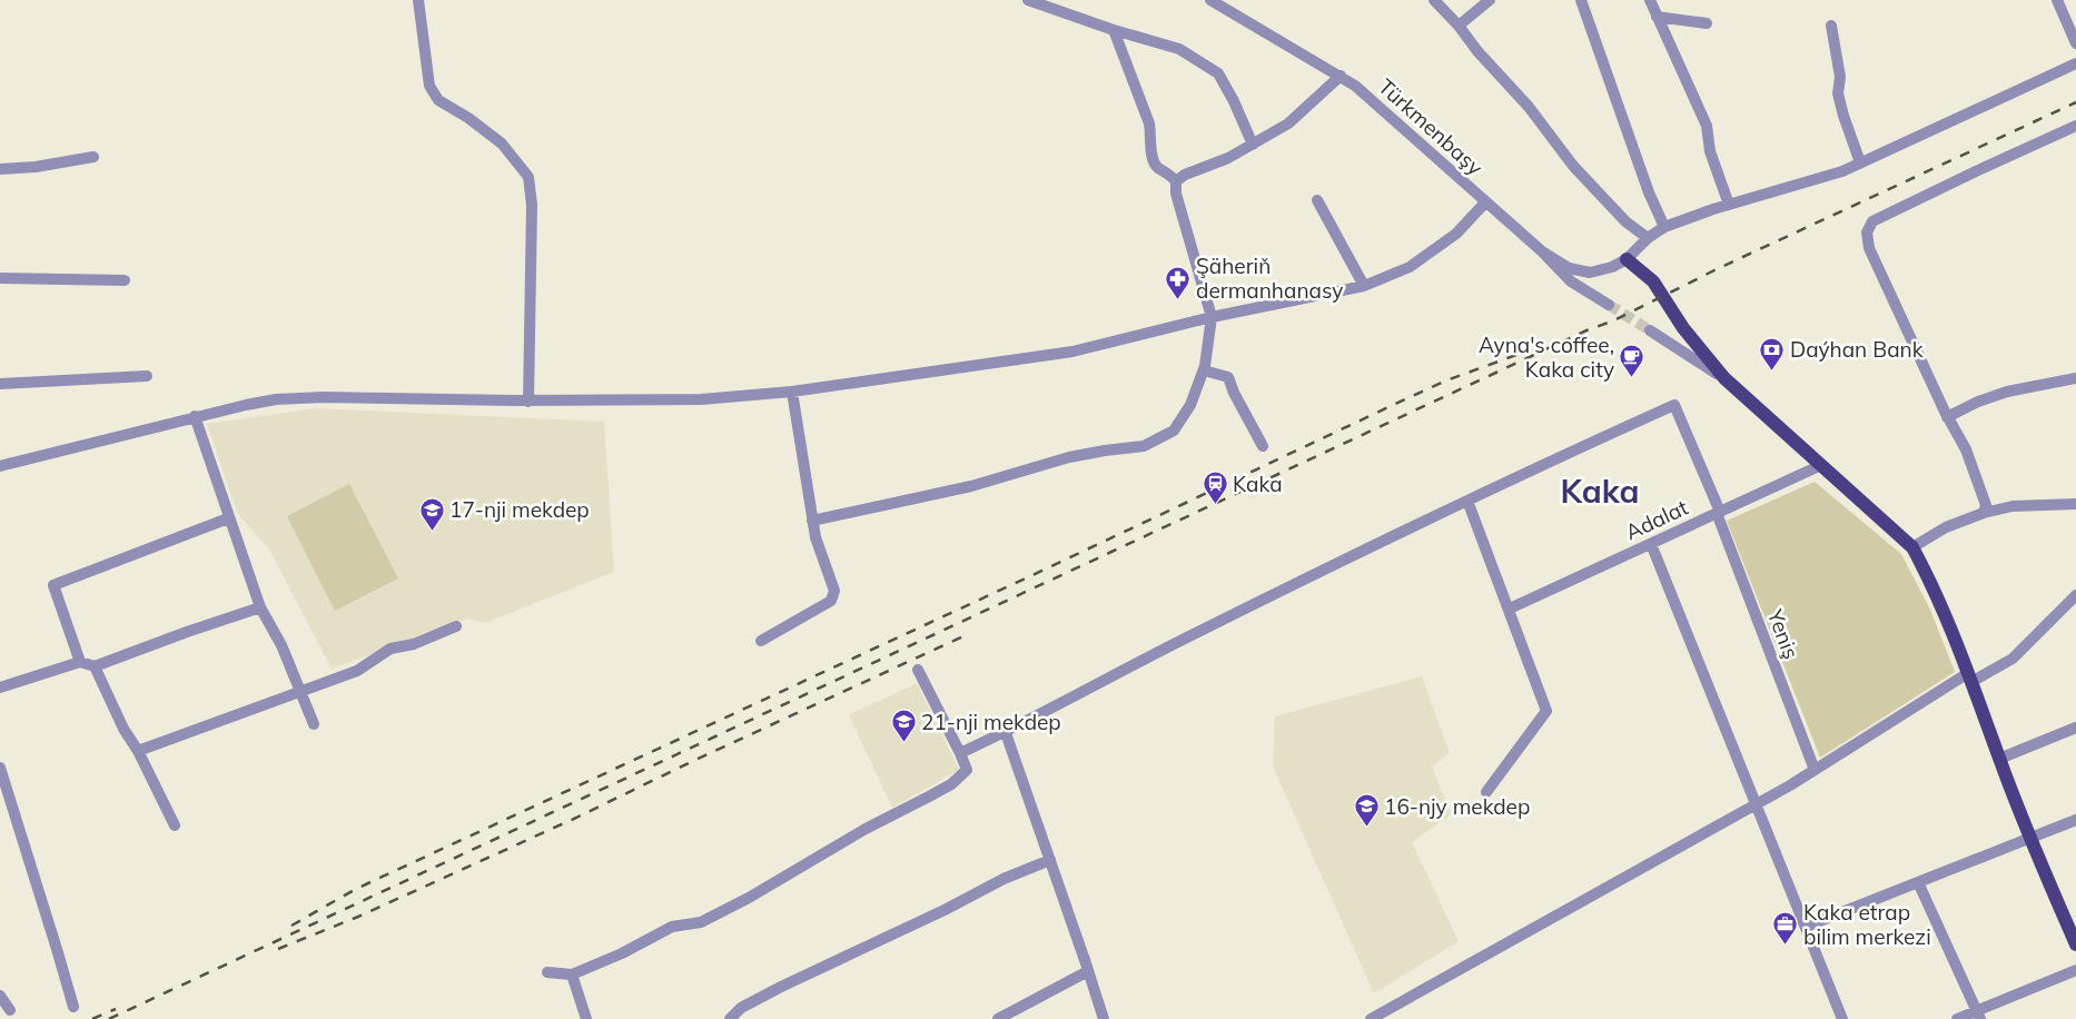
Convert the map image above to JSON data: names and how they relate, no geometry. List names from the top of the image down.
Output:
{
  "streets": {
    "street": ["Türkmenbaşy", "Adalat", "Yeniş"]
  },
  "crossings": [
    ["Adalat", "Yeniş"]
  ],
  "districts": ["Kaka"],
  "places": {
    "pharmacy": ["Şäheriň dermanhanasy"],
    "bank": ["Daýhan Bank"],
    "cafe": ["Ayna's coffee, Kaka city"],
    "station": ["Kaka"],
    "school or university": ["17-nji mekdep", "21-nji mekdep", "16-njy mekdep"],
    "office": ["Kaka etrap bilim merkezi"]
  }
}
